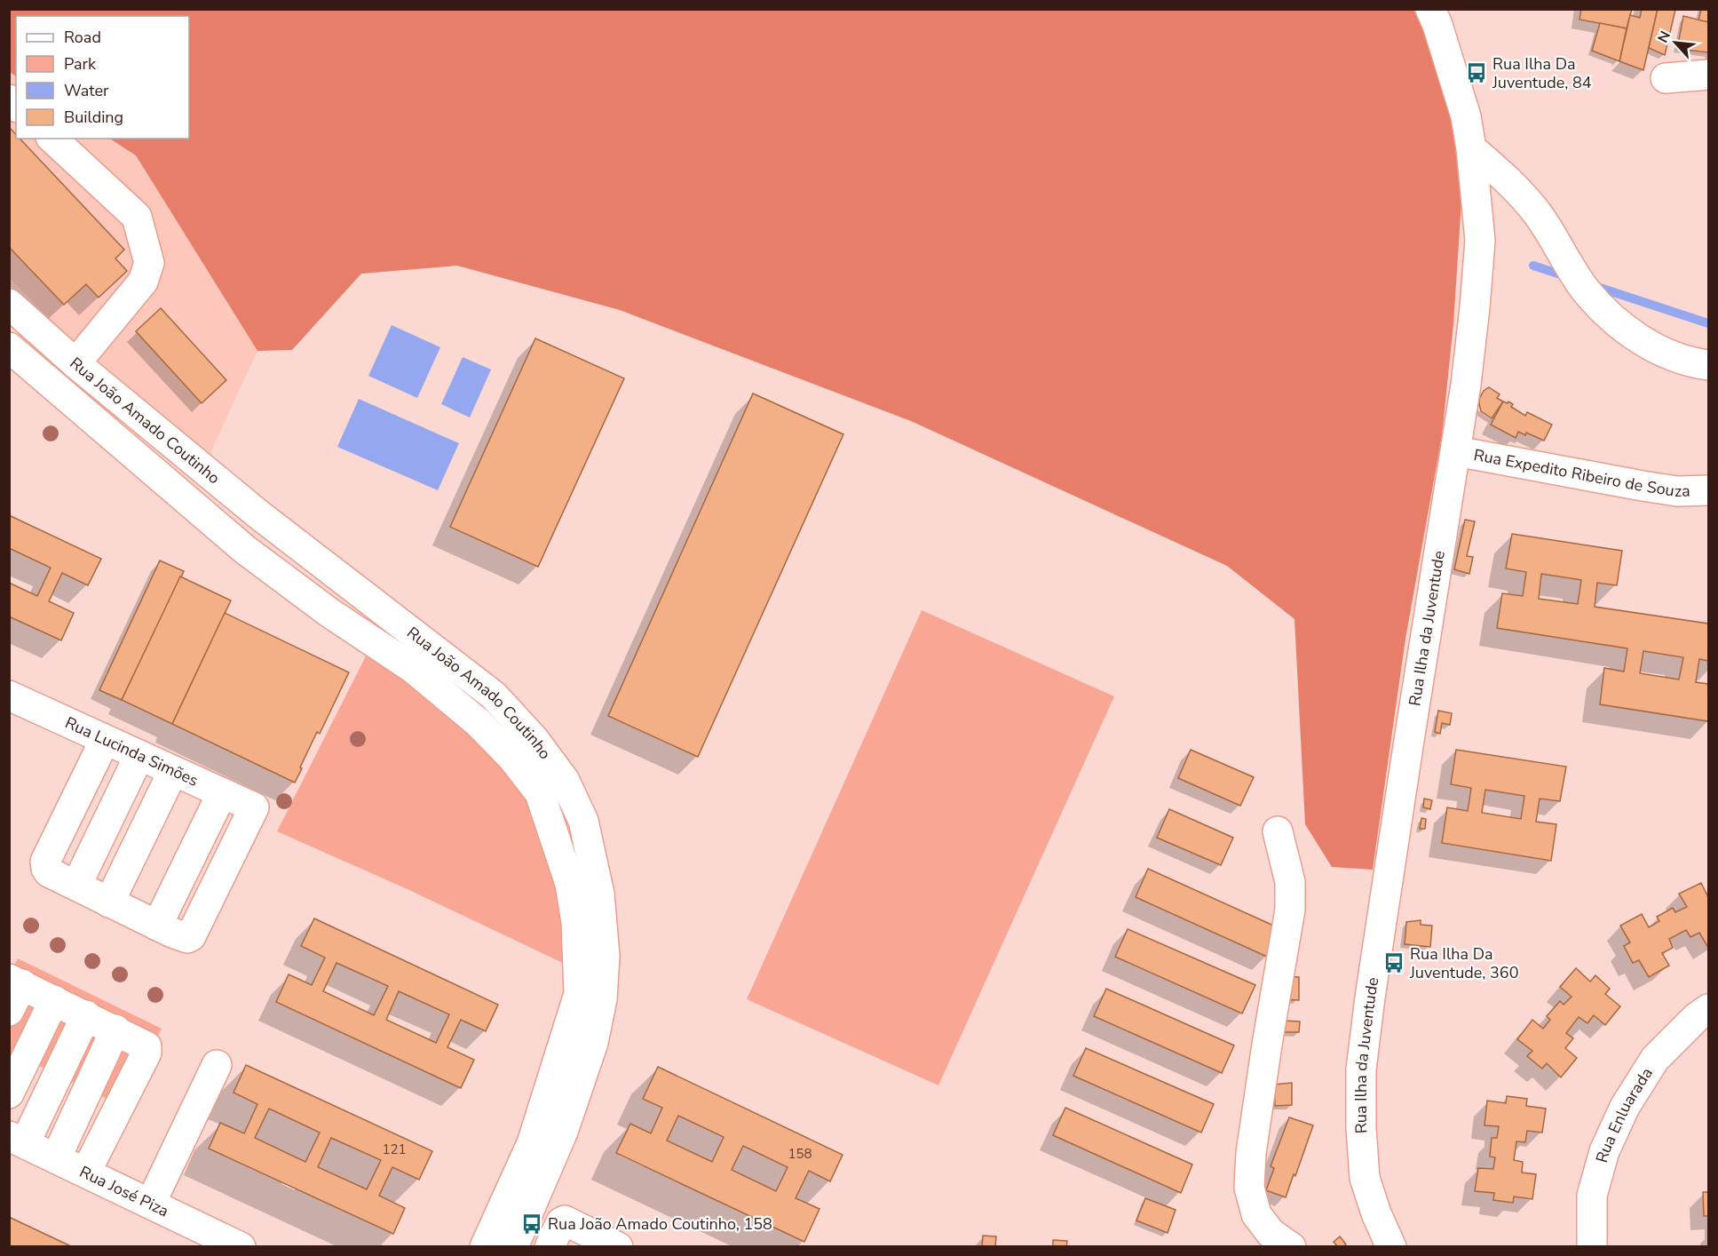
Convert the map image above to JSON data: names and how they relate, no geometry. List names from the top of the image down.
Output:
{
  "streets": {
    "street": [
      "Rua João Amado Coutinho",
      "Rua Expedito Ribeiro de Souza",
      "Rua Ilha da Juventude",
      "Rua Lucinda Simões",
      "Rua Enluarada",
      "Rua José Piza"
    ]
  },
  "crossings": [
    ["Rua Expedito Ribeiro de Souza", "Rua Ilha da Juventude"]
  ],
  "places": {
    "bus stop": ["Rua Ilha Da Juventude, 84", "Rua Ilha Da Juventude, 360", "Rua João Amado Coutinho, 158"]
  },
  "house_numbers": ["121", "158"],
  "legend": [
    "Road",
    "Park",
    "Water",
    "Building"
  ],
  "north": "top left"
}
